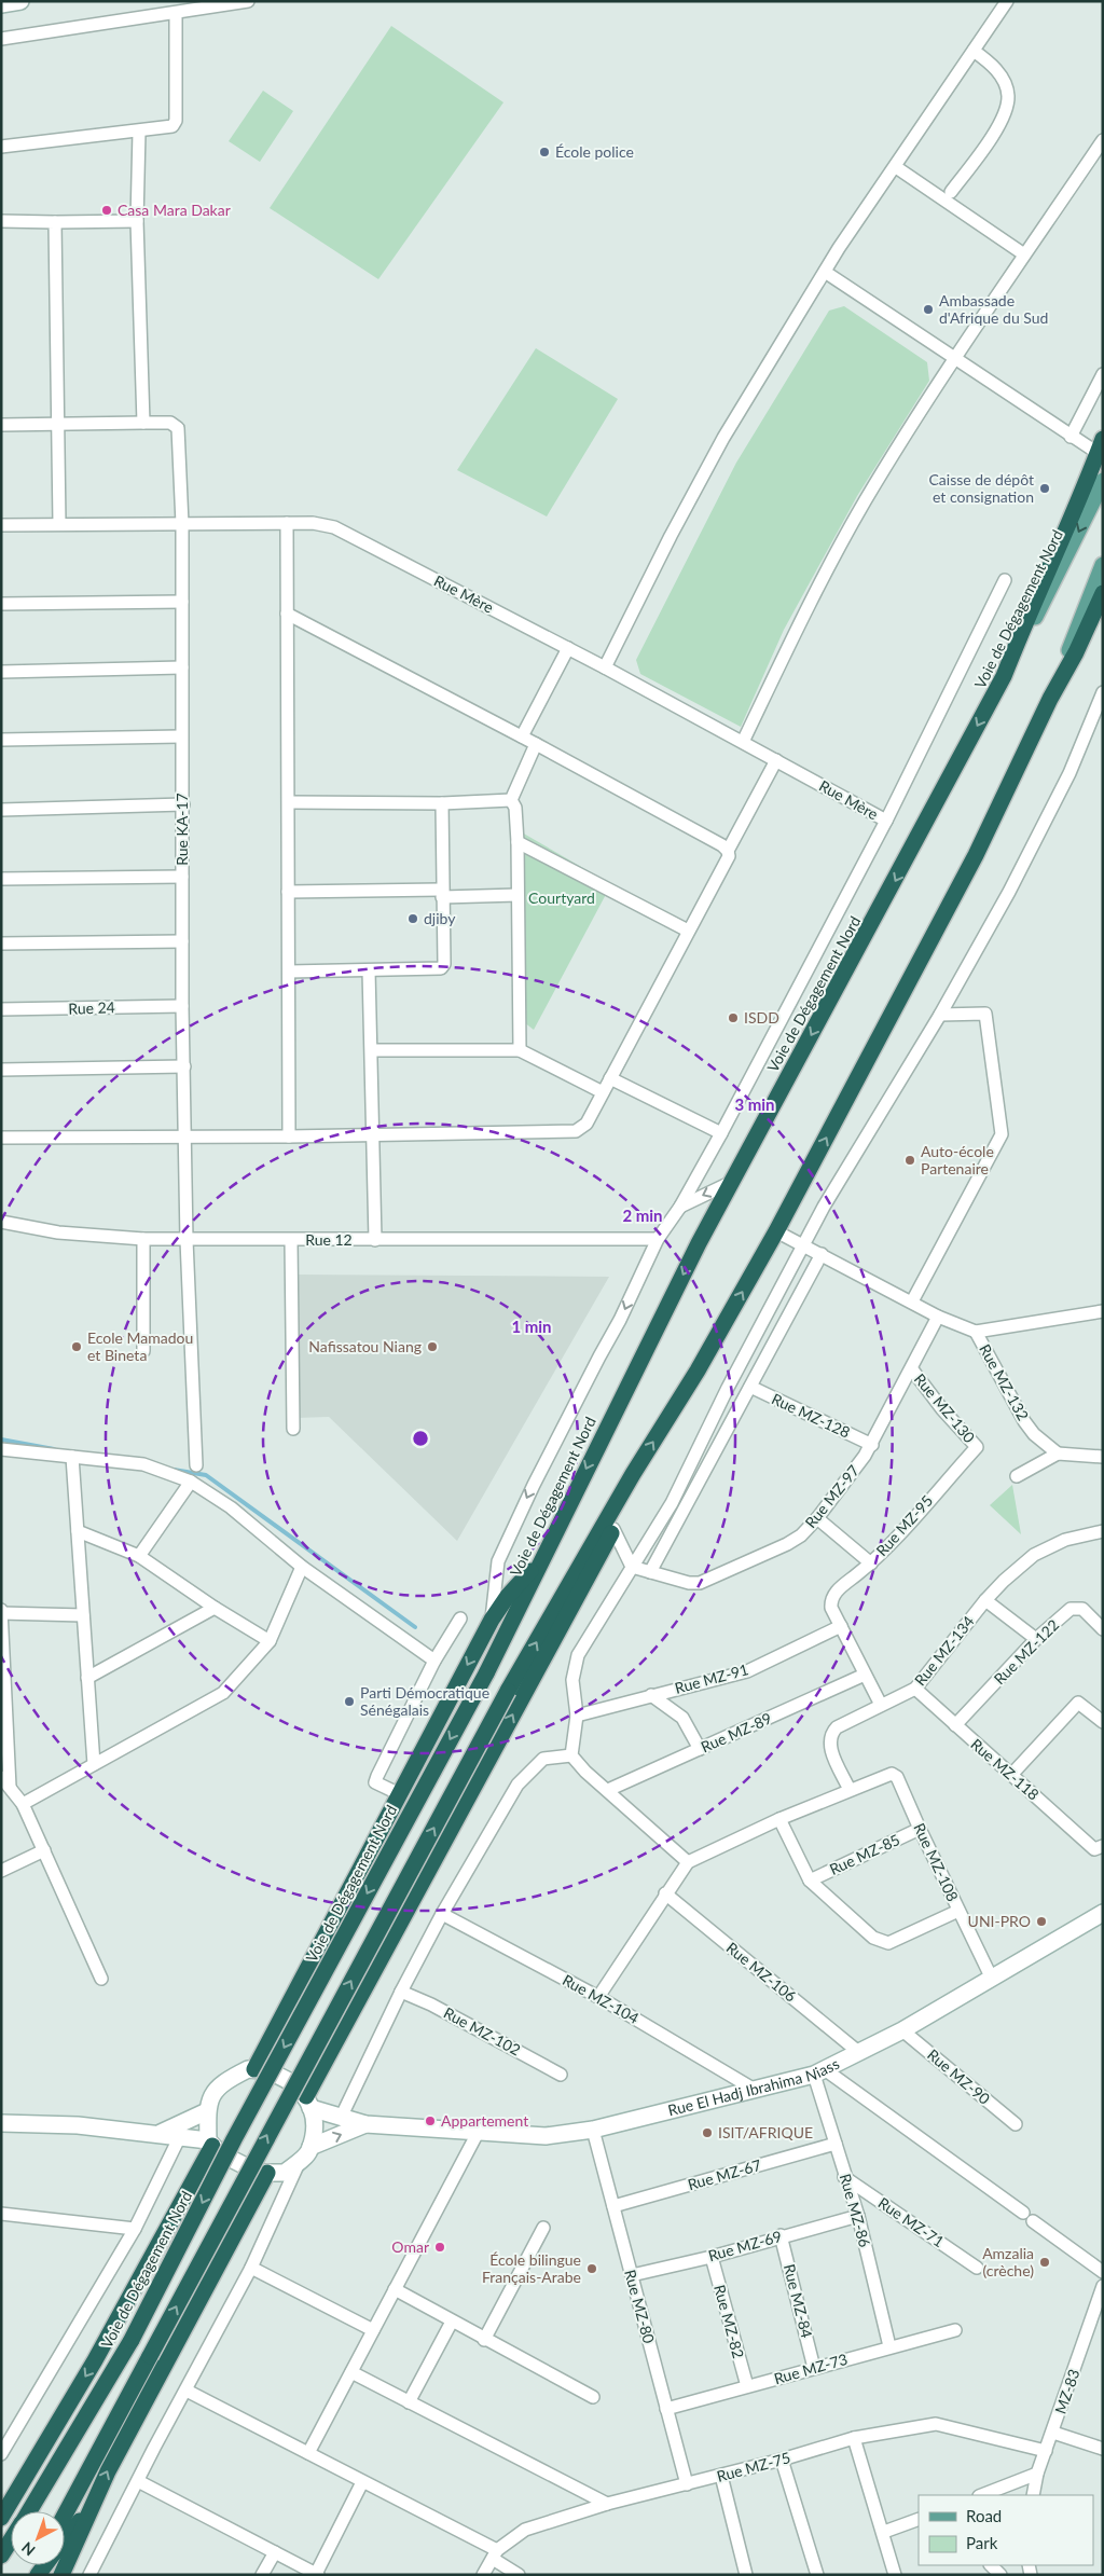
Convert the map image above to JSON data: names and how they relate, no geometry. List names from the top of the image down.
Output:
{
  "streets": {
    "highway": ["Voie de Dégagement Nord"],
    "street": [
      "Rue Mère",
      "Rue KA-17",
      "Rue 24",
      "Rue 12",
      "Rue MZ-132",
      "Rue MZ-130",
      "Rue MZ-128",
      "Rue MZ-97",
      "Rue MZ-95",
      "Rue MZ-134",
      "Rue MZ-122",
      "Rue MZ-91",
      "Rue MZ-89",
      "Rue MZ-118",
      "Rue MZ-85",
      "Rue MZ-108",
      "Rue MZ-106",
      "Rue MZ-104",
      "Rue MZ-102",
      "Rue MZ-90",
      "Rue El Hadj Ibrahima Niass",
      "Rue MZ-67",
      "Rue MZ-86",
      "Rue MZ-71",
      "Rue MZ-69",
      "Rue MZ-84",
      "Rue MZ-80",
      "Rue MZ-82",
      "Rue MZ-73",
      "MZ-83",
      "Rue MZ-75"
    ]
  },
  "crossings": [
    ["Rue Mère", "Rue KA-17"],
    ["Rue KA-17", "Rue 24"],
    ["Rue KA-17", "Rue 12"],
    ["Rue MZ-130", "Rue MZ-97"],
    ["Rue MZ-130", "Rue MZ-95"],
    ["Rue MZ-128", "Rue MZ-97"],
    ["Rue MZ-95", "Rue MZ-91"],
    ["Rue MZ-134", "Rue MZ-118"],
    ["Rue MZ-134", "Rue MZ-108"],
    ["Rue MZ-122", "Rue MZ-118"],
    ["Rue MZ-85", "Rue MZ-108"],
    ["Rue MZ-108", "Rue El Hadj Ibrahima Niass"],
    ["Rue MZ-106", "Rue El Hadj Ibrahima Niass"],
    ["Rue MZ-104", "Rue El Hadj Ibrahima Niass"],
    ["Rue MZ-90", "Rue El Hadj Ibrahima Niass"],
    ["Rue El Hadj Ibrahima Niass", "Rue MZ-86"],
    ["Rue El Hadj Ibrahima Niass", "Rue MZ-80"],
    ["Rue MZ-67", "Rue MZ-86"],
    ["Rue MZ-67", "Rue MZ-80"],
    ["Rue MZ-86", "Rue MZ-71"],
    ["Rue MZ-86", "Rue MZ-69"],
    ["Rue MZ-86", "Rue MZ-73"],
    ["Rue MZ-69", "Rue MZ-84"],
    ["Rue MZ-69", "Rue MZ-80"],
    ["Rue MZ-69", "Rue MZ-82"],
    ["Rue MZ-84", "Rue MZ-73"],
    ["Rue MZ-80", "Rue MZ-73"],
    ["Rue MZ-80", "Rue MZ-75"],
    ["Rue MZ-82", "Rue MZ-73"],
    ["MZ-83", "Rue MZ-75"]
  ],
  "one_way": ["Voie de Dégagement Nord"],
  "parks": ["Courtyard"],
  "places": [
    "École police",
    "Casa Mara Dakar",
    "Ambassade d'Afrique du Sud",
    "Caisse de dépôt et consignation",
    "djiby",
    "ISDD",
    "Auto-école Partenaire",
    "Ecole Mamadou et Bineta",
    "Nafissatou Niang",
    "Parti Démocratique Sénégalais",
    "UNI-PRO",
    "Appartement",
    "ISIT/AFRIQUE",
    "Omar",
    "Amzalia (crèche)",
    "École bilingue Français-Arabe"
  ],
  "legend": ["Road", "Park"],
  "north": "bottom left",
  "rings": ["3 min", "2 min", "1 min"]
}
